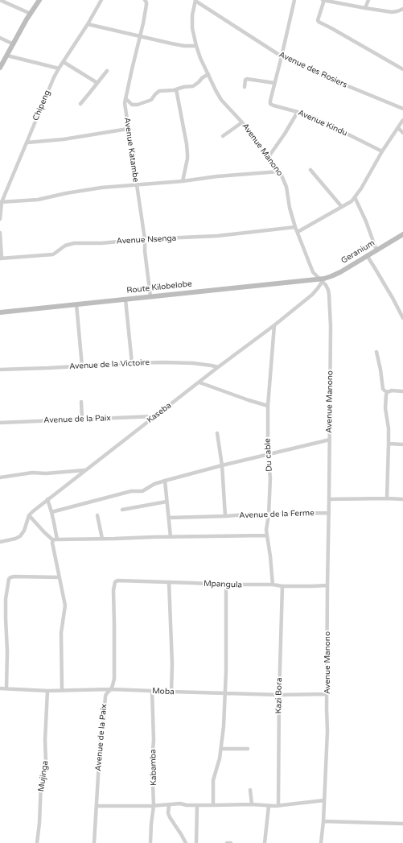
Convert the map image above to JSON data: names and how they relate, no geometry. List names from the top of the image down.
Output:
{
  "streets": {
    "street": [
      "Avenue des Rosiers",
      "Chipeng",
      "Avenue Kindu",
      "Avenue Katambe",
      "Avenue Manono",
      "Avenue Nsenga",
      "Geranium",
      "Route Kilobelobe",
      "Avenue de la Victoire",
      "Kaseba",
      "Avenue de la Paix",
      "Du cable",
      "Avenue de la Ferme",
      "Mpangula",
      "Moba",
      "Kazi Bora",
      "Kabamba",
      "Mujinga"
    ]
  },
  "crossings": [
    ["Avenue des Rosiers", "Avenue Kindu"],
    ["Avenue des Rosiers", "Avenue Manono"],
    ["Avenue Katambe", "Avenue Nsenga"],
    ["Avenue Katambe", "Route Kilobelobe"],
    ["Avenue Manono", "Avenue Nsenga"],
    ["Avenue Manono", "Geranium"],
    ["Avenue Manono", "Route Kilobelobe"],
    ["Avenue Manono", "Kaseba"],
    ["Avenue Manono", "Avenue de la Ferme"],
    ["Avenue Manono", "Mpangula"],
    ["Avenue Manono", "Moba"],
    ["Geranium", "Route Kilobelobe"],
    ["Geranium", "Kaseba"],
    ["Route Kilobelobe", "Kaseba"],
    ["Avenue de la Victoire", "Kaseba"],
    ["Kaseba", "Avenue de la Paix"],
    ["Kaseba", "Du cable"],
    ["Avenue de la Paix", "Mpangula"],
    ["Avenue de la Paix", "Moba"],
    ["Du cable", "Avenue de la Ferme"],
    ["Du cable", "Mpangula"],
    ["Mpangula", "Kazi Bora"],
    ["Moba", "Kazi Bora"],
    ["Moba", "Kabamba"],
    ["Moba", "Mujinga"]
  ]
}
